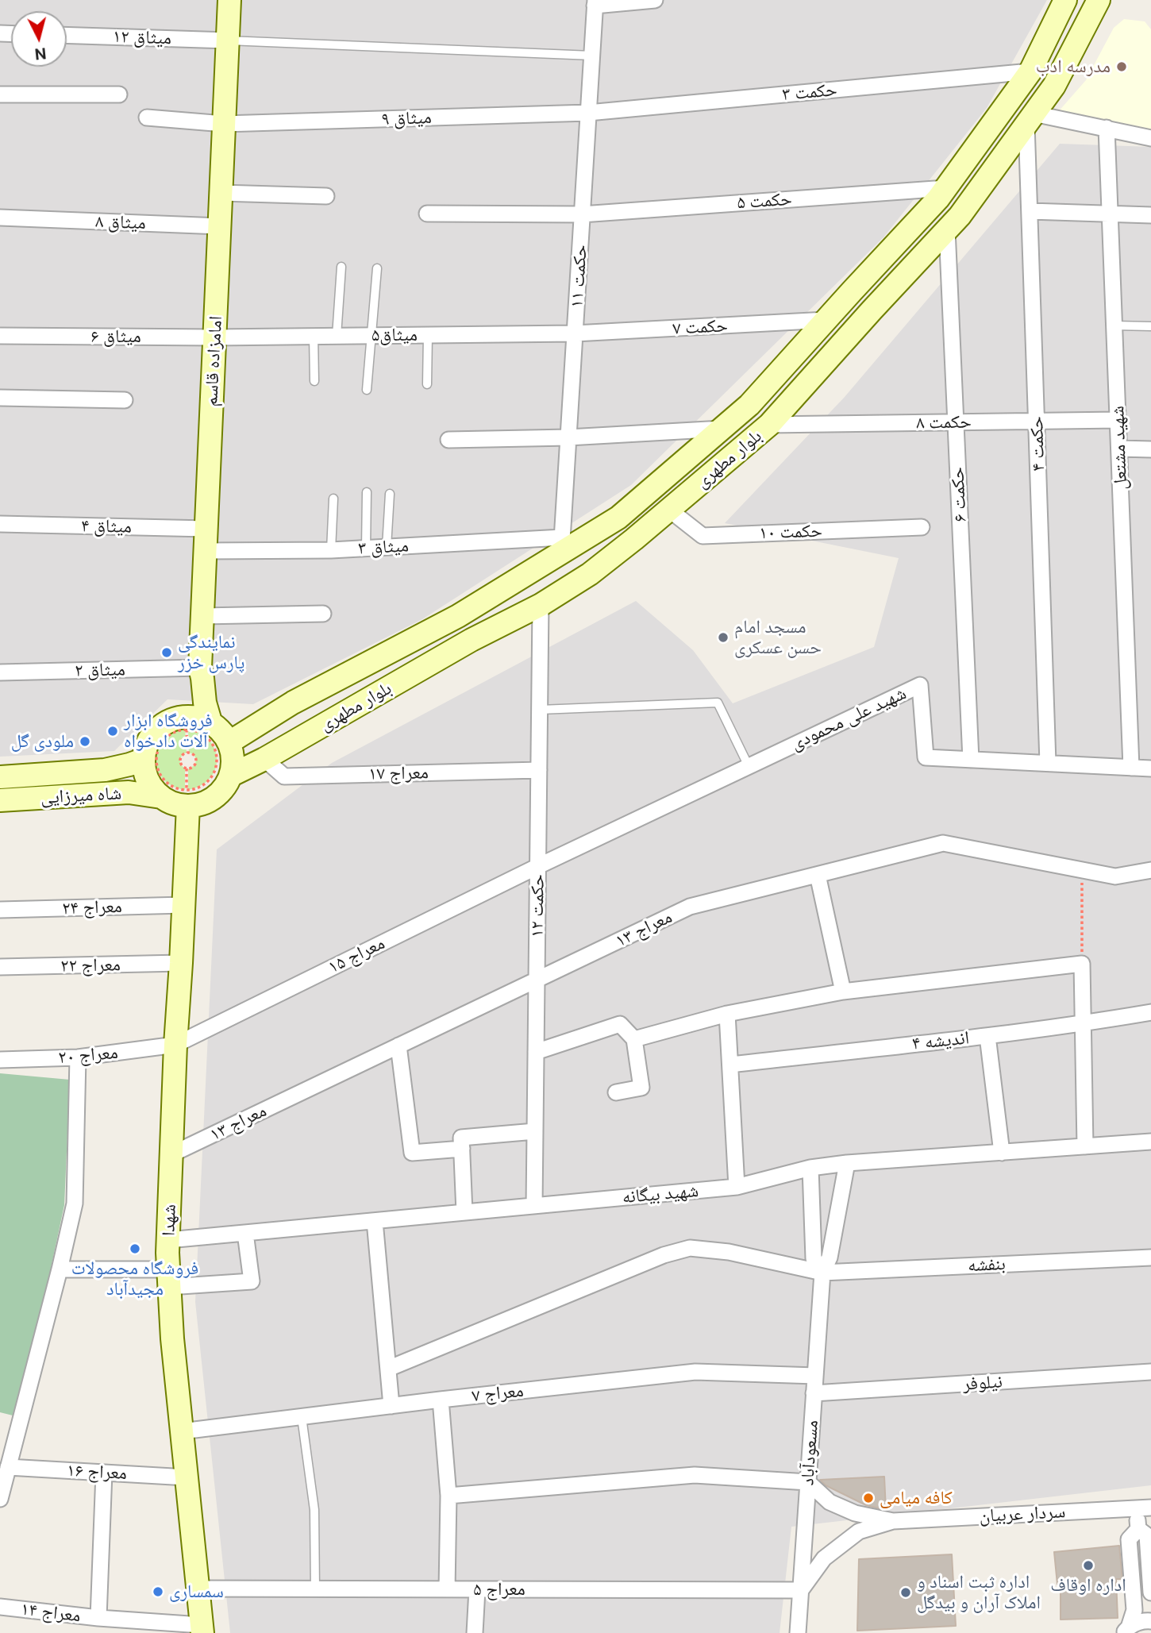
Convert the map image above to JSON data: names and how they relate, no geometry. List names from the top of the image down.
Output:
{
  "streets": {
    "street": [
      "میثاق ۱۲",
      "حکمت ۳",
      "میثاق ۹",
      "حکمت ۵",
      "میثاق ۸",
      "حکمت ۱۱",
      "حکمت ۷",
      "میثاق۵",
      "میثاق ۶",
      "امامزاده قاسم",
      "حکمت ۸",
      "حکمت ۴",
      "شهید مشتعل",
      "بلوار مطهری",
      "حکمت ۶",
      "میثاق ۴",
      "حکمت ۱۰",
      "میثاق ۳",
      "میثاق ۲",
      "شهید علی محمودی",
      "معراج ۱۷",
      "شاه میرزایی",
      "حکمت ۱۲",
      "معراج ۲۴",
      "معراج ۱۳",
      "معراج ۱۵",
      "معراج ۲۲",
      "اندیشه ۴",
      "معراج ۲۰",
      "شهید بیگانه",
      "شهدا",
      "بنفشه",
      "نیلوفر",
      "معراج ۷",
      "مسعودآباد",
      "معراج ۱۶",
      "سردار عربیان",
      "معراج ۵",
      "معراج ۱۴"
    ]
  },
  "crossings": [
    ["میثاق ۱۲", "امامزاده قاسم"],
    ["حکمت ۳", "میثاق ۹"],
    ["حکمت ۳", "حکمت ۱۱"],
    ["حکمت ۳", "بلوار مطهری"],
    ["میثاق ۹", "حکمت ۱۱"],
    ["میثاق ۹", "امامزاده قاسم"],
    ["حکمت ۵", "حکمت ۱۱"],
    ["حکمت ۵", "بلوار مطهری"],
    ["میثاق ۸", "امامزاده قاسم"],
    ["حکمت ۱۱", "حکمت ۷"],
    ["حکمت ۱۱", "میثاق۵"],
    ["حکمت ۱۱", "بلوار مطهری"],
    ["حکمت ۱۱", "میثاق ۳"],
    ["حکمت ۷", "میثاق۵"],
    ["حکمت ۷", "بلوار مطهری"],
    ["میثاق۵", "میثاق ۶"],
    ["میثاق۵", "امامزاده قاسم"],
    ["میثاق ۶", "امامزاده قاسم"],
    ["امامزاده قاسم", "میثاق ۴"],
    ["امامزاده قاسم", "میثاق ۳"],
    ["امامزاده قاسم", "میثاق ۲"],
    ["حکمت ۸", "حکمت ۴"],
    ["حکمت ۸", "شهید مشتعل"],
    ["حکمت ۸", "بلوار مطهری"],
    ["حکمت ۸", "حکمت ۶"],
    ["حکمت ۴", "بلوار مطهری"],
    ["حکمت ۴", "شهید علی محمودی"],
    ["شهید مشتعل", "شهید علی محمودی"],
    ["بلوار مطهری", "حکمت ۶"],
    ["بلوار مطهری", "حکمت ۱۰"],
    ["بلوار مطهری", "میثاق ۳"],
    ["بلوار مطهری", "معراج ۱۷"],
    ["بلوار مطهری", "حکمت ۱۲"],
    ["حکمت ۶", "شهید علی محمودی"],
    ["شهید علی محمودی", "حکمت ۱۲"],
    ["شهید علی محمودی", "معراج ۱۵"],
    ["معراج ۱۷", "حکمت ۱۲"],
    ["شاه میرزایی", "شهدا"],
    ["حکمت ۱۲", "معراج ۱۳"],
    ["حکمت ۱۲", "معراج ۱۵"],
    ["حکمت ۱۲", "شهید بیگانه"],
    ["معراج ۲۴", "شهدا"],
    ["معراج ۱۳", "شهدا"],
    ["معراج ۱۵", "معراج ۲۰"],
    ["معراج ۱۵", "شهدا"],
    ["معراج ۲۲", "شهدا"],
    ["معراج ۲۰", "شهدا"],
    ["شهید بیگانه", "شهدا"],
    ["شهید بیگانه", "مسعودآباد"],
    ["شهدا", "معراج ۷"],
    ["شهدا", "معراج ۱۶"],
    ["شهدا", "معراج ۵"],
    ["شهدا", "معراج ۱۴"],
    ["بنفشه", "مسعودآباد"],
    ["نیلوفر", "مسعودآباد"],
    ["معراج ۷", "مسعودآباد"],
    ["مسعودآباد", "معراج ۵"]
  ],
  "places": [
    "مدرسه ادب",
    "مسجد امام حسن عسکری",
    "نمایندگی پارس خزر",
    "فروشگاه ابزار آلات دادخواه",
    "ملودی گل",
    "فروشگاه محصولات مجیدآباد",
    "کافه میامی",
    "اداره اوقاف",
    "سمساری",
    "اداره ثبت اسناد و املاک آران و بیدگل"
  ],
  "north": "bottom"
}
